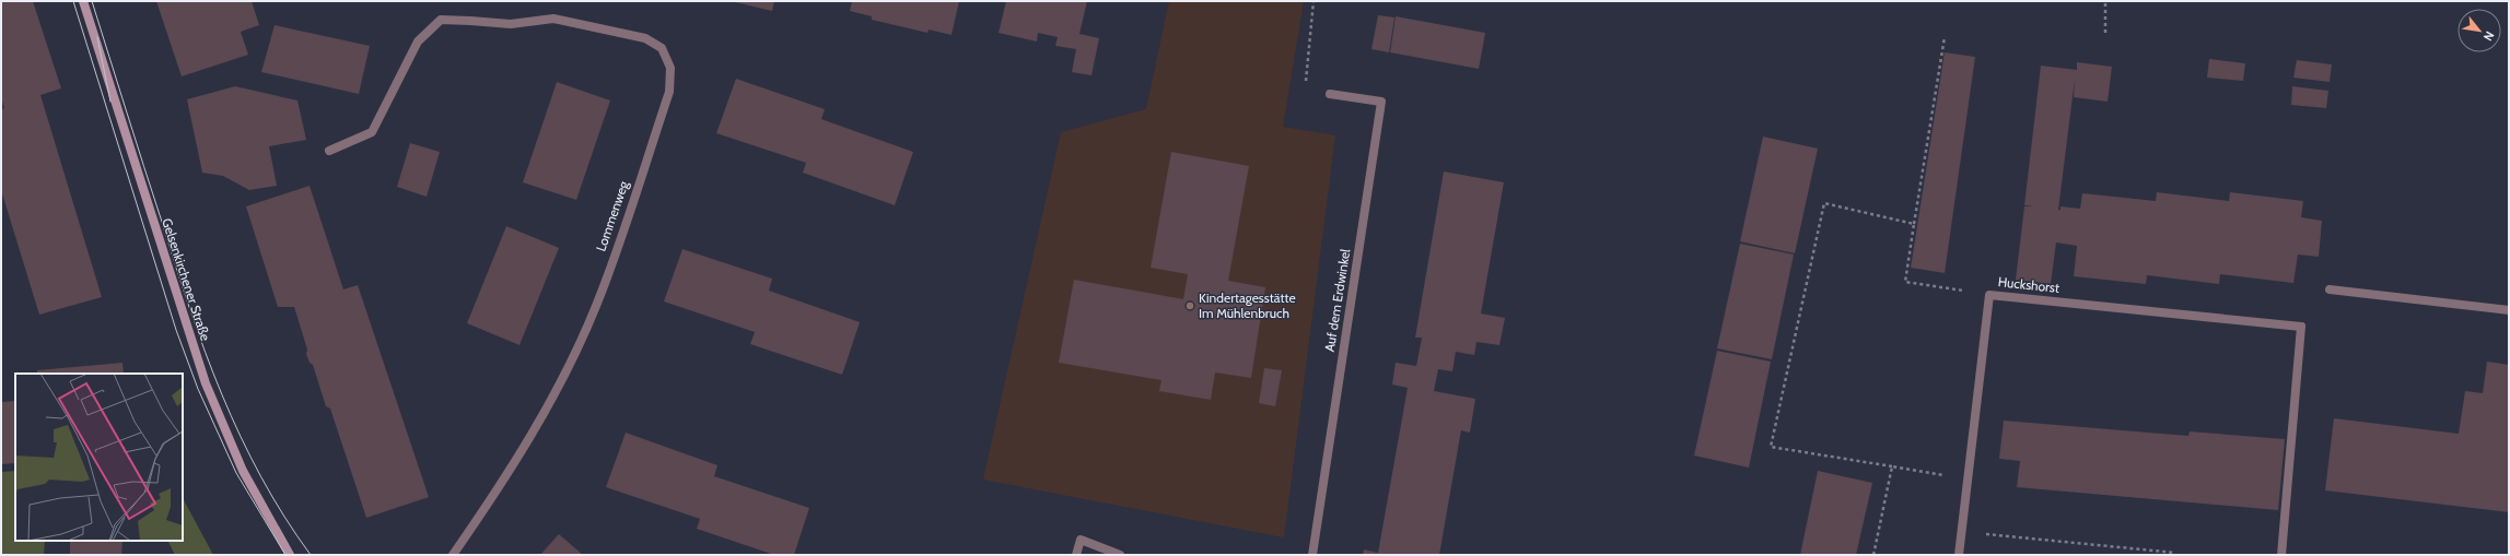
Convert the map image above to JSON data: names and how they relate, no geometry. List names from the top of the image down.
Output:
{
  "streets": {
    "main road": ["Gelsenkirchener Straße"],
    "street": ["Lommenweg", "Huckshorst", "Auf dem Erdwinkel"]
  },
  "places": ["Kindertagesstätte Im Mühlenbruch"],
  "north": "bottom right"
}
